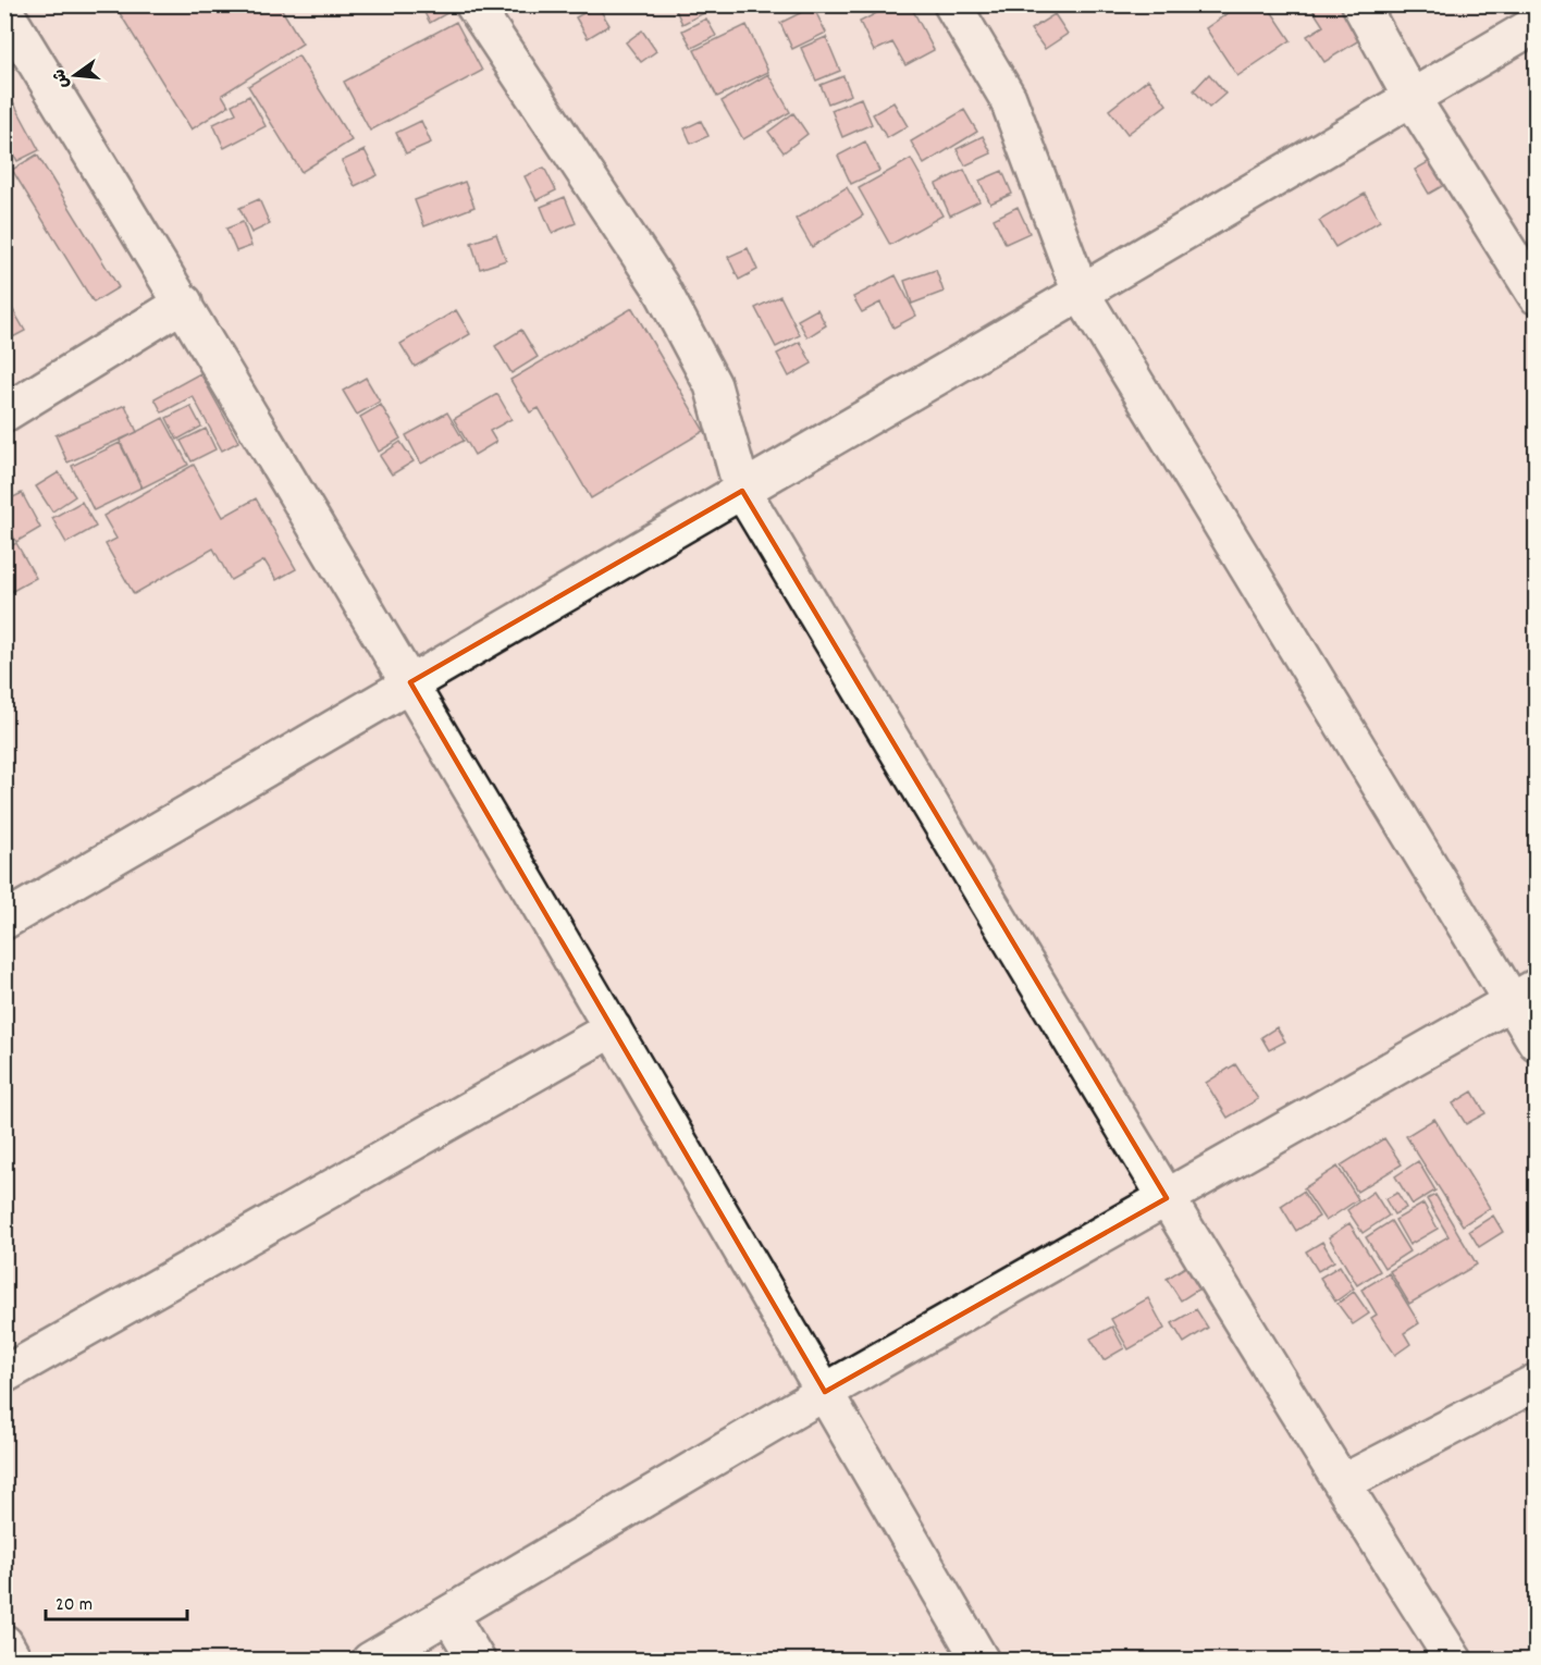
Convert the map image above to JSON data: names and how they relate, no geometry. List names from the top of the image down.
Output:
{
  "scale_bar": "20 m",
  "north": "left"
}
